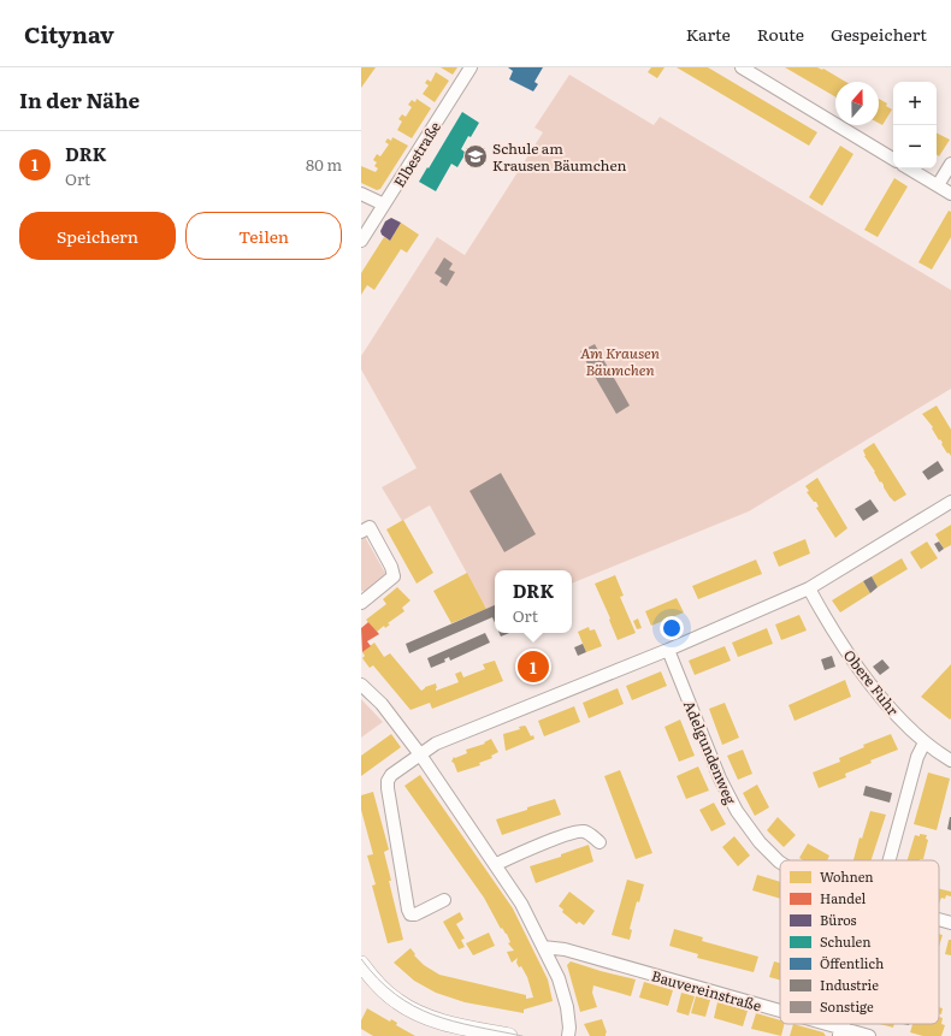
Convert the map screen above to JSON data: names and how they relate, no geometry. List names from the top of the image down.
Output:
{
  "streets": {
    "street": [
      "Elbestraße",
      "Obere Fuhr",
      "Adelgundenweg",
      "Bauvereinstraße"
    ]
  },
  "parks": ["Am Krausen Bäumchen"],
  "places": {
    "school or university": ["Schule am Krausen Bäumchen"]
  },
  "legend": [
    "Wohnen",
    "Handel",
    "Büros",
    "Schulen",
    "Öffentlich",
    "Industrie",
    "Sonstige"
  ],
  "north": "top",
  "page": {
    "header": "Citynav",
    "nav": ["Karte", "Route", "Gespeichert"],
    "heading": "In der Nähe",
    "map_buttons": ["+", "−"],
    "list": [
      {
        "mark": "1",
        "name": "DRK",
        "note": "Ort",
        "value": "80 m"
      }
    ],
    "buttons": ["Speichern", "Teilen"],
    "popup": ["DRK", "Ort"],
    "pins": "1"
  }
}
